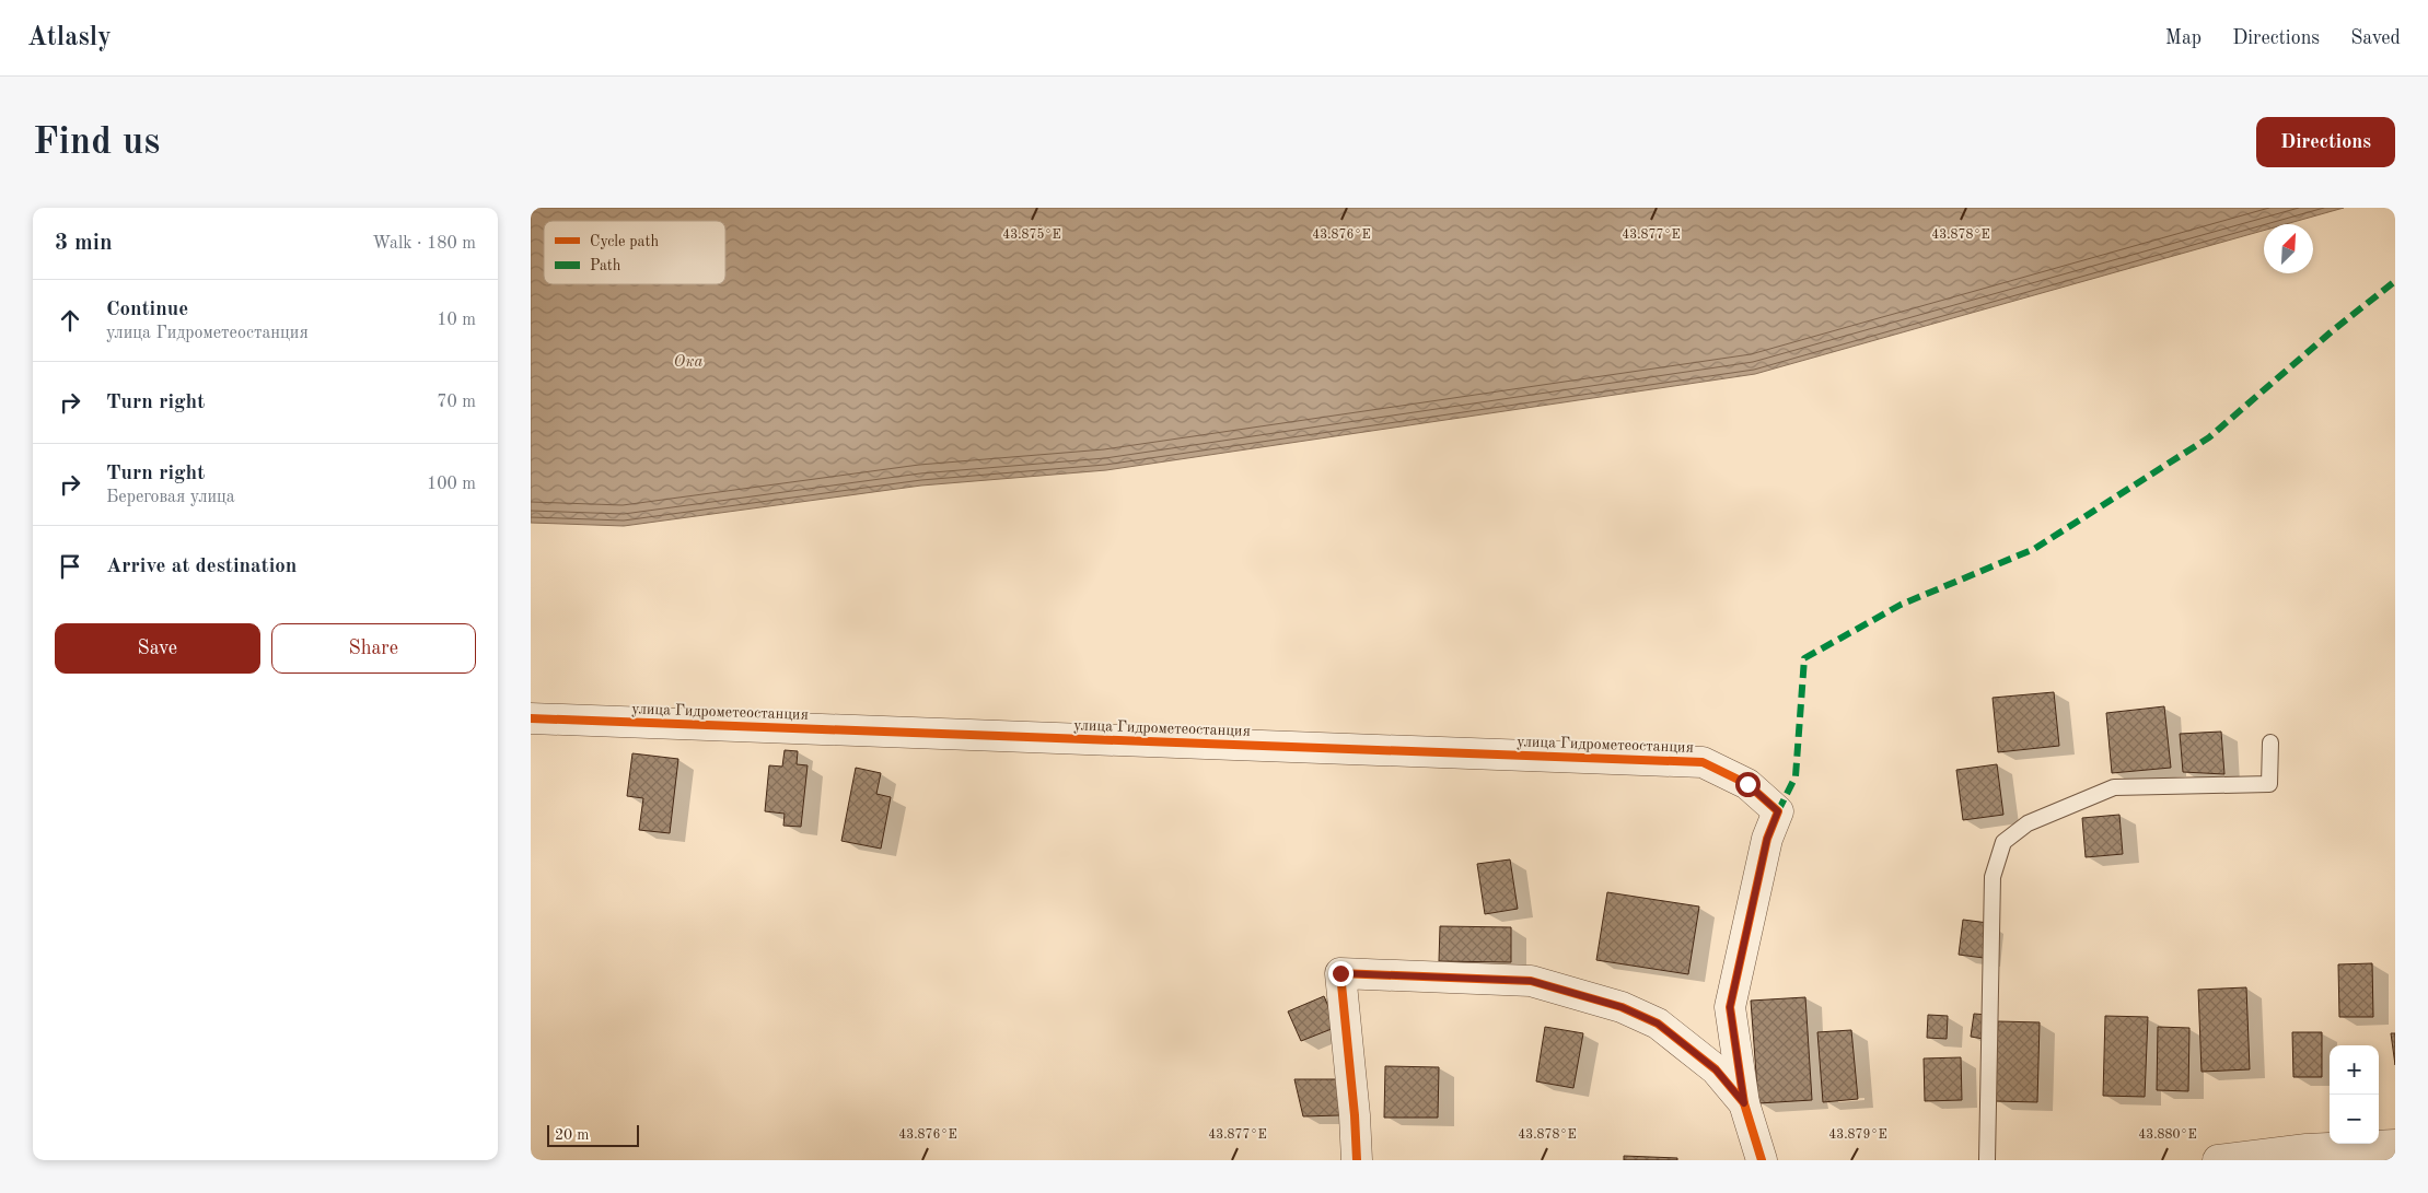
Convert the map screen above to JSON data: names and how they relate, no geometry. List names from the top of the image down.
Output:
{
  "streets": {
    "street": ["улица Гидрометеостанция"]
  },
  "water": ["Ока"],
  "legend": ["Cycle path", "Path"],
  "scale_bar": "20 m",
  "north": "top right",
  "page": {
    "header": "Atlasly",
    "nav": ["Map", "Directions", "Saved"],
    "buttons": [
      "Directions",
      ["Save", "Share"]
    ],
    "title": "Find us",
    "heading": ["3 min", "Walk · 180 m"],
    "list": [
      ["Continue", "улица Гидрометеостанция", "10 m"],
      ["Turn right", "70 m"],
      ["Turn right", "Береговая улица", "100 m"],
      "Arrive at destination"
    ],
    "map_buttons": ["+", "−"],
    "scale": "20 m"
  },
  "coordinates": [
    "43.875°E",
    "43.876°E",
    "43.877°E",
    "43.878°E",
    "43.879°E",
    "43.880°E"
  ]
}
